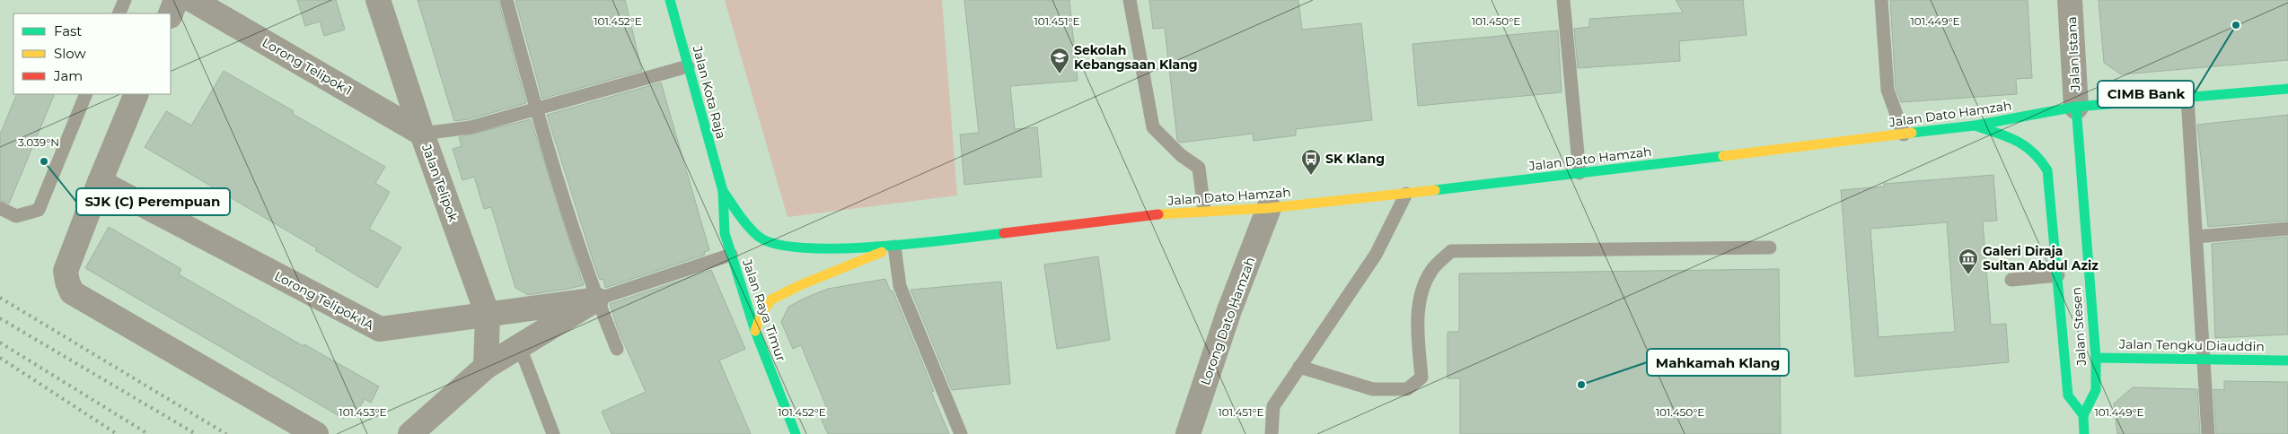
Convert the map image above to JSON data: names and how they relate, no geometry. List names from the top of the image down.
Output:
{
  "streets": {
    "main road": [
      "Jalan Kota Raja",
      "Jalan Dato Hamzah",
      "Jalan Raya Timur",
      "Jalan Stesen",
      "Jalan Tengku Diauddin"
    ],
    "street": [
      "Jalan Istana",
      "Lorong Telipok 1",
      "Jalan Telipok",
      "Lorong Telipok 1A",
      "Lorong Dato Hamzah"
    ]
  },
  "crossings": [
    ["Jalan Istana", "Jalan Dato Hamzah"],
    ["Jalan Istana", "Jalan Stesen"],
    ["Lorong Telipok 1", "Jalan Telipok"],
    ["Jalan Kota Raja", "Jalan Raya Timur"],
    ["Jalan Dato Hamzah", "Lorong Dato Hamzah"],
    ["Jalan Dato Hamzah", "Jalan Stesen"],
    ["Jalan Telipok", "Lorong Telipok 1A"],
    ["Jalan Stesen", "Jalan Tengku Diauddin"]
  ],
  "places": {
    "other": ["CIMB Bank", "SJK (C) Perempuan", "Mahkamah Klang"],
    "school or university": ["Sekolah Kebangsaan Klang"],
    "bus stop": ["SK Klang"],
    "museum": ["Galeri Diraja Sultan Abdul Aziz"]
  },
  "legend": ["Fast", "Slow", "Jam"],
  "coordinates": [
    "101.452°E",
    "101.451°E",
    "101.449°E",
    "101.450°E",
    "3.039°N",
    "101.453°E"
  ]
}
